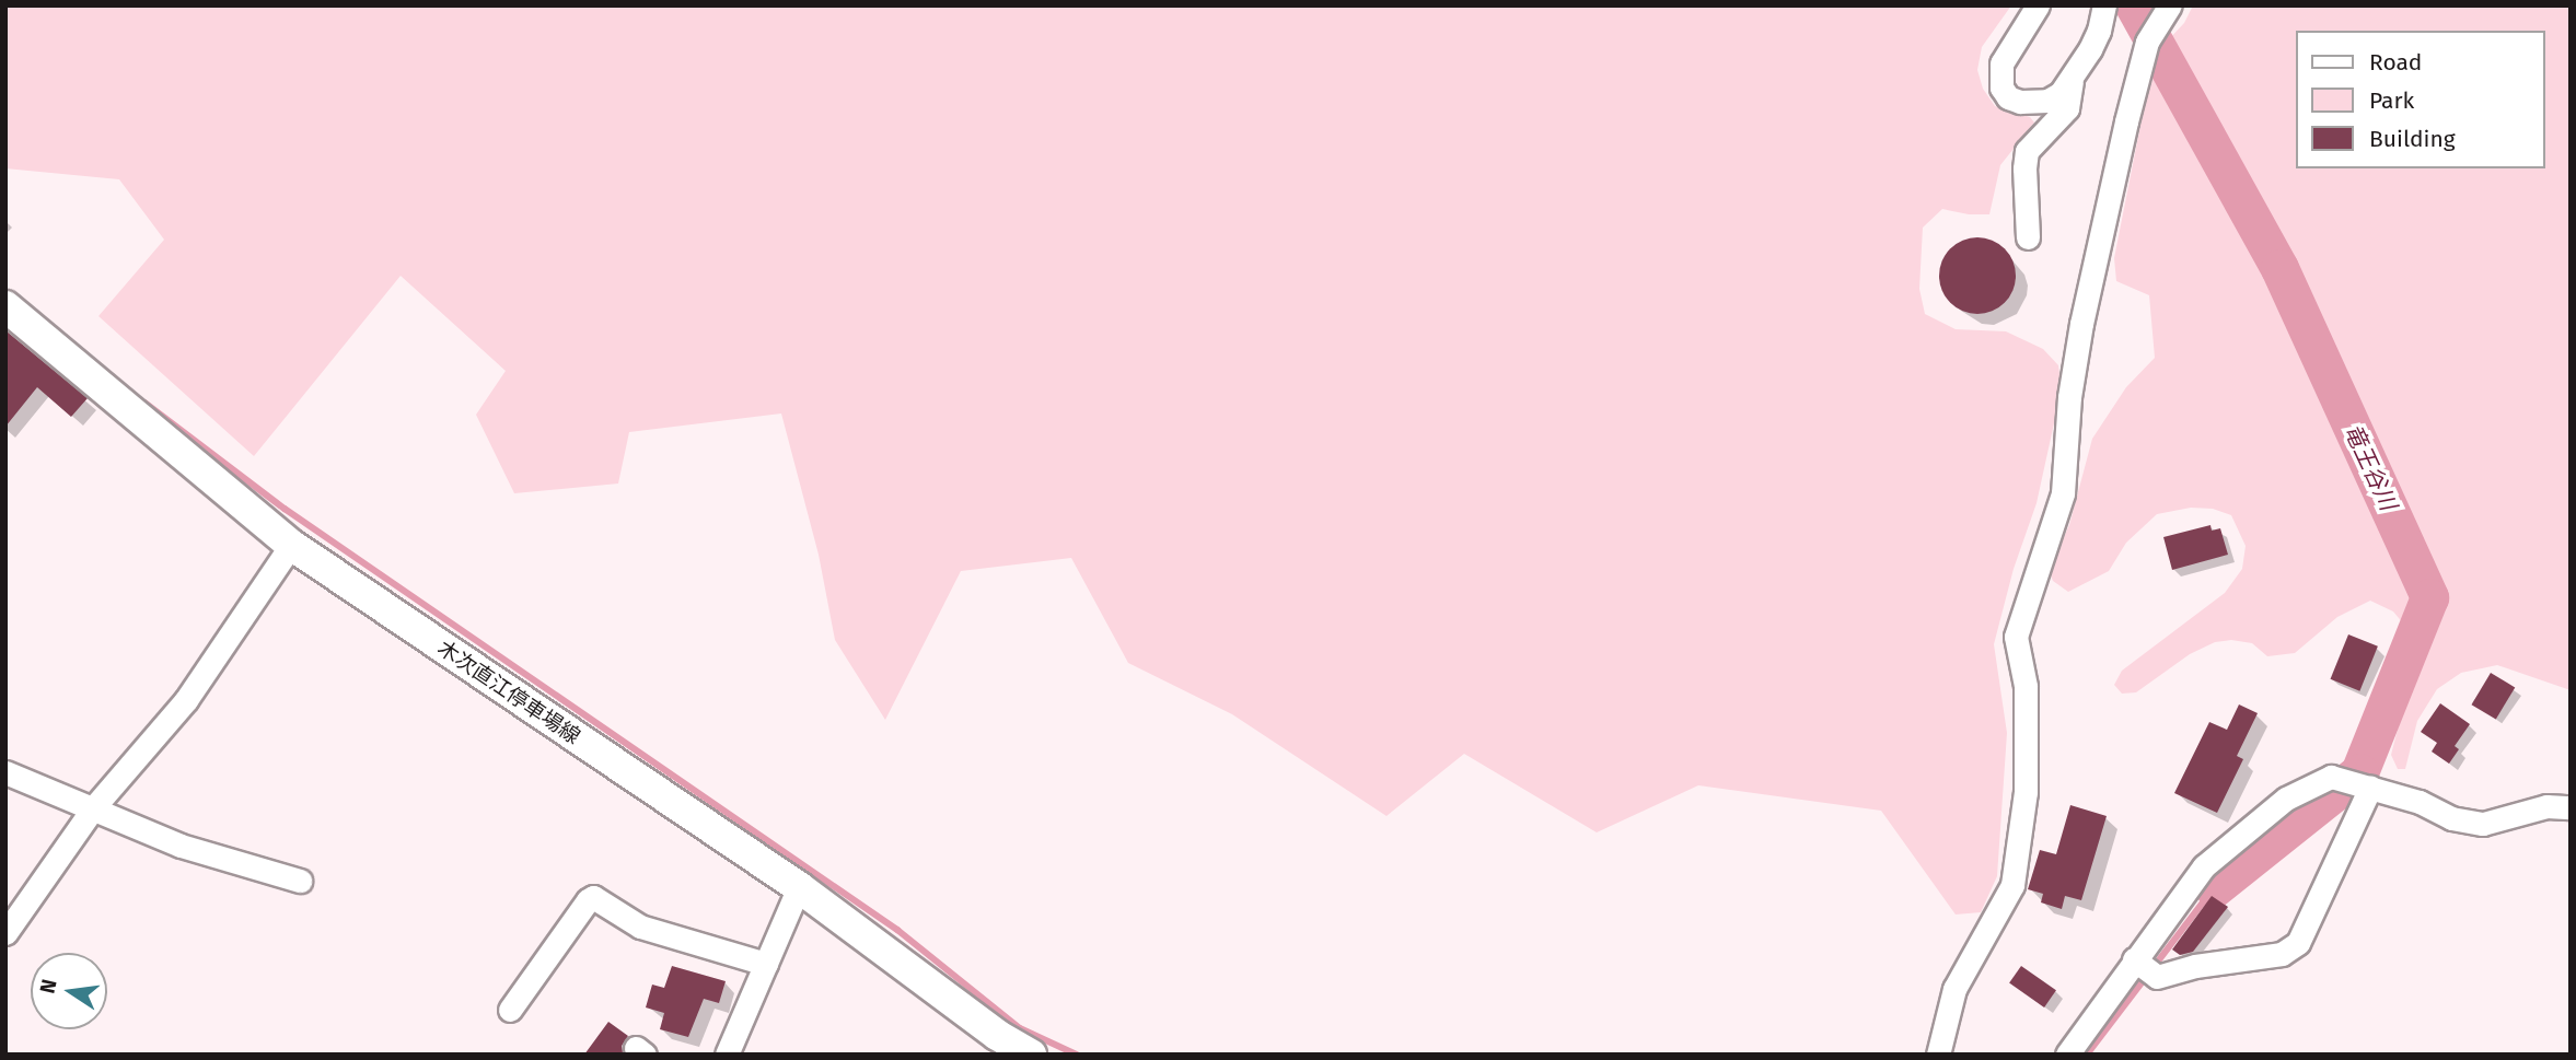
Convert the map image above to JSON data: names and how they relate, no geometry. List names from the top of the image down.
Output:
{
  "streets": {
    "main road": ["木次直江停車場線"]
  },
  "water": ["竜王谷川"],
  "legend": ["Road", "Park", "Building"],
  "north": "left"
}
